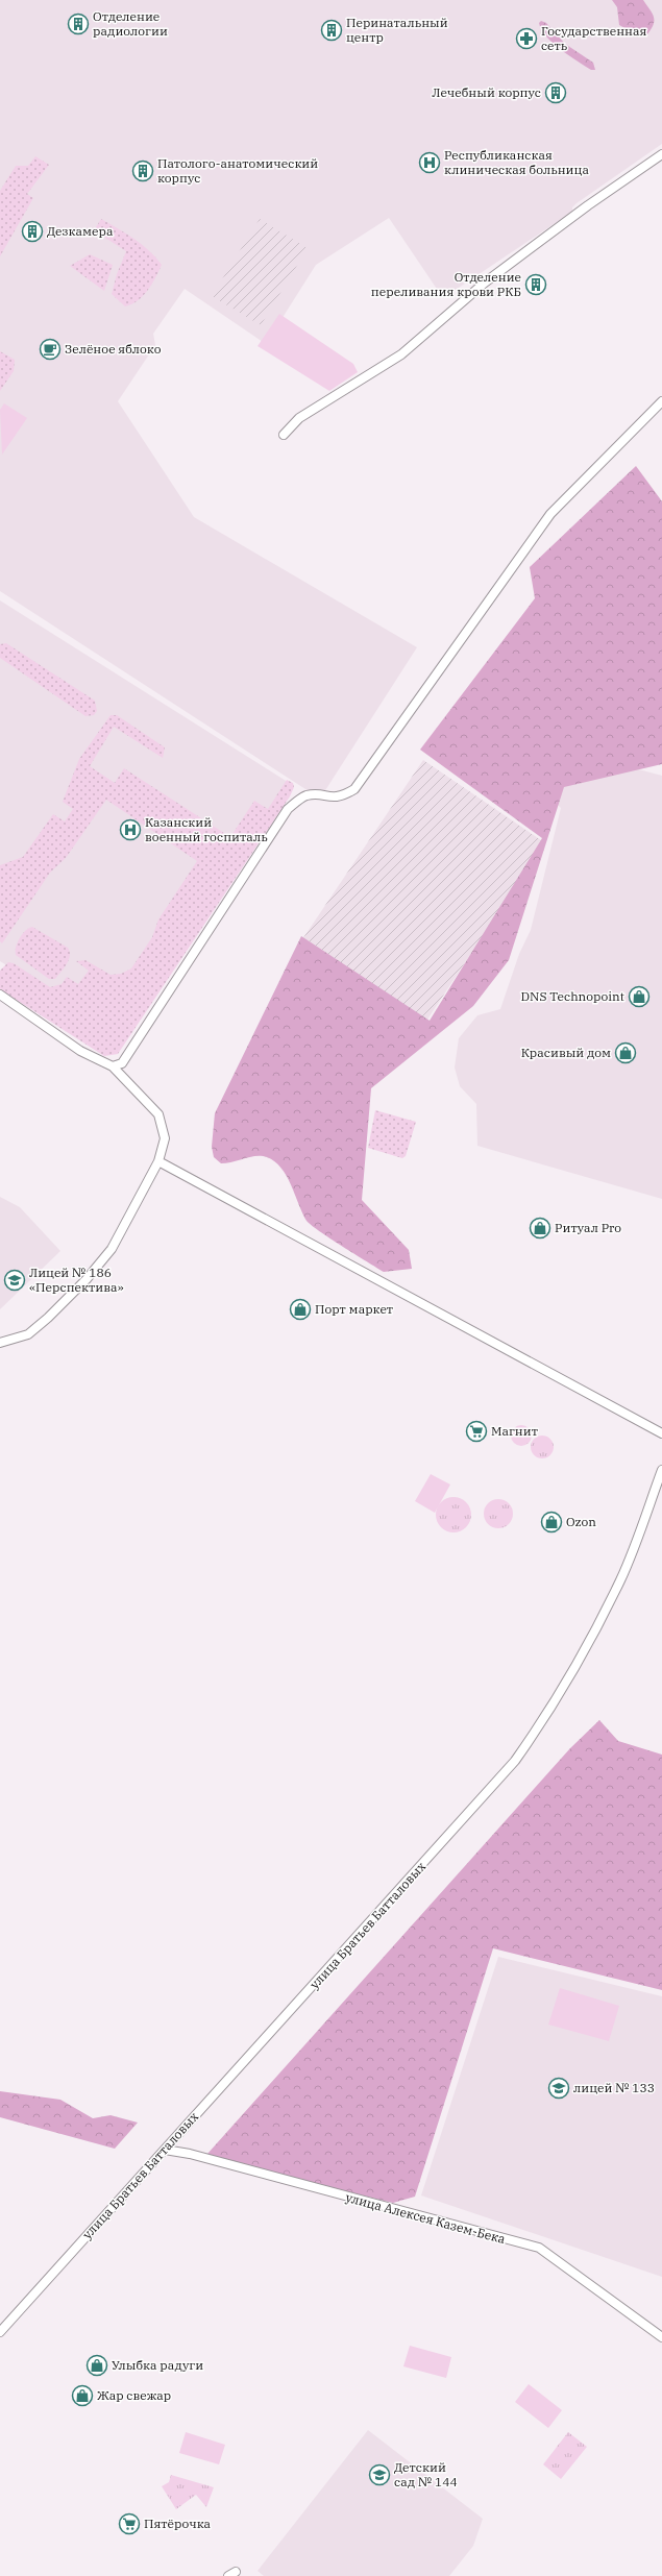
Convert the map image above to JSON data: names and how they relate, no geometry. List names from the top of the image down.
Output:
{
  "streets": {
    "street": ["улица Братьев Батталовых", "улица Алексея Казем-Бека"]
  },
  "crossings": [
    ["улица Братьев Батталовых", "улица Алексея Казем-Бека"]
  ],
  "places": {
    "building": [
      "Отделение радиологии",
      "Перинатальный центр",
      "Лечебный корпус",
      "Патолого-анатомический корпус",
      "Дезкамера",
      "Отделение переливания крови РКБ"
    ],
    "pharmacy": ["Государственная сеть"],
    "hospital": ["Республиканская клиническая больница", "Казанский военный госпиталь"],
    "cafe": ["Зелёное яблоко"],
    "shop": [
      "DNS Technopoint",
      "Красивый дом",
      "Ритуал Pro",
      "Порт маркет",
      "Ozon",
      "Улыбка радуги",
      "Жар свежар"
    ],
    "school or university": ["Лицей № 186 «Перспектива»", "лицей № 133", "Детский сад № 144"],
    "supermarket": ["Магнит", "Пятёрочка"]
  }
}
